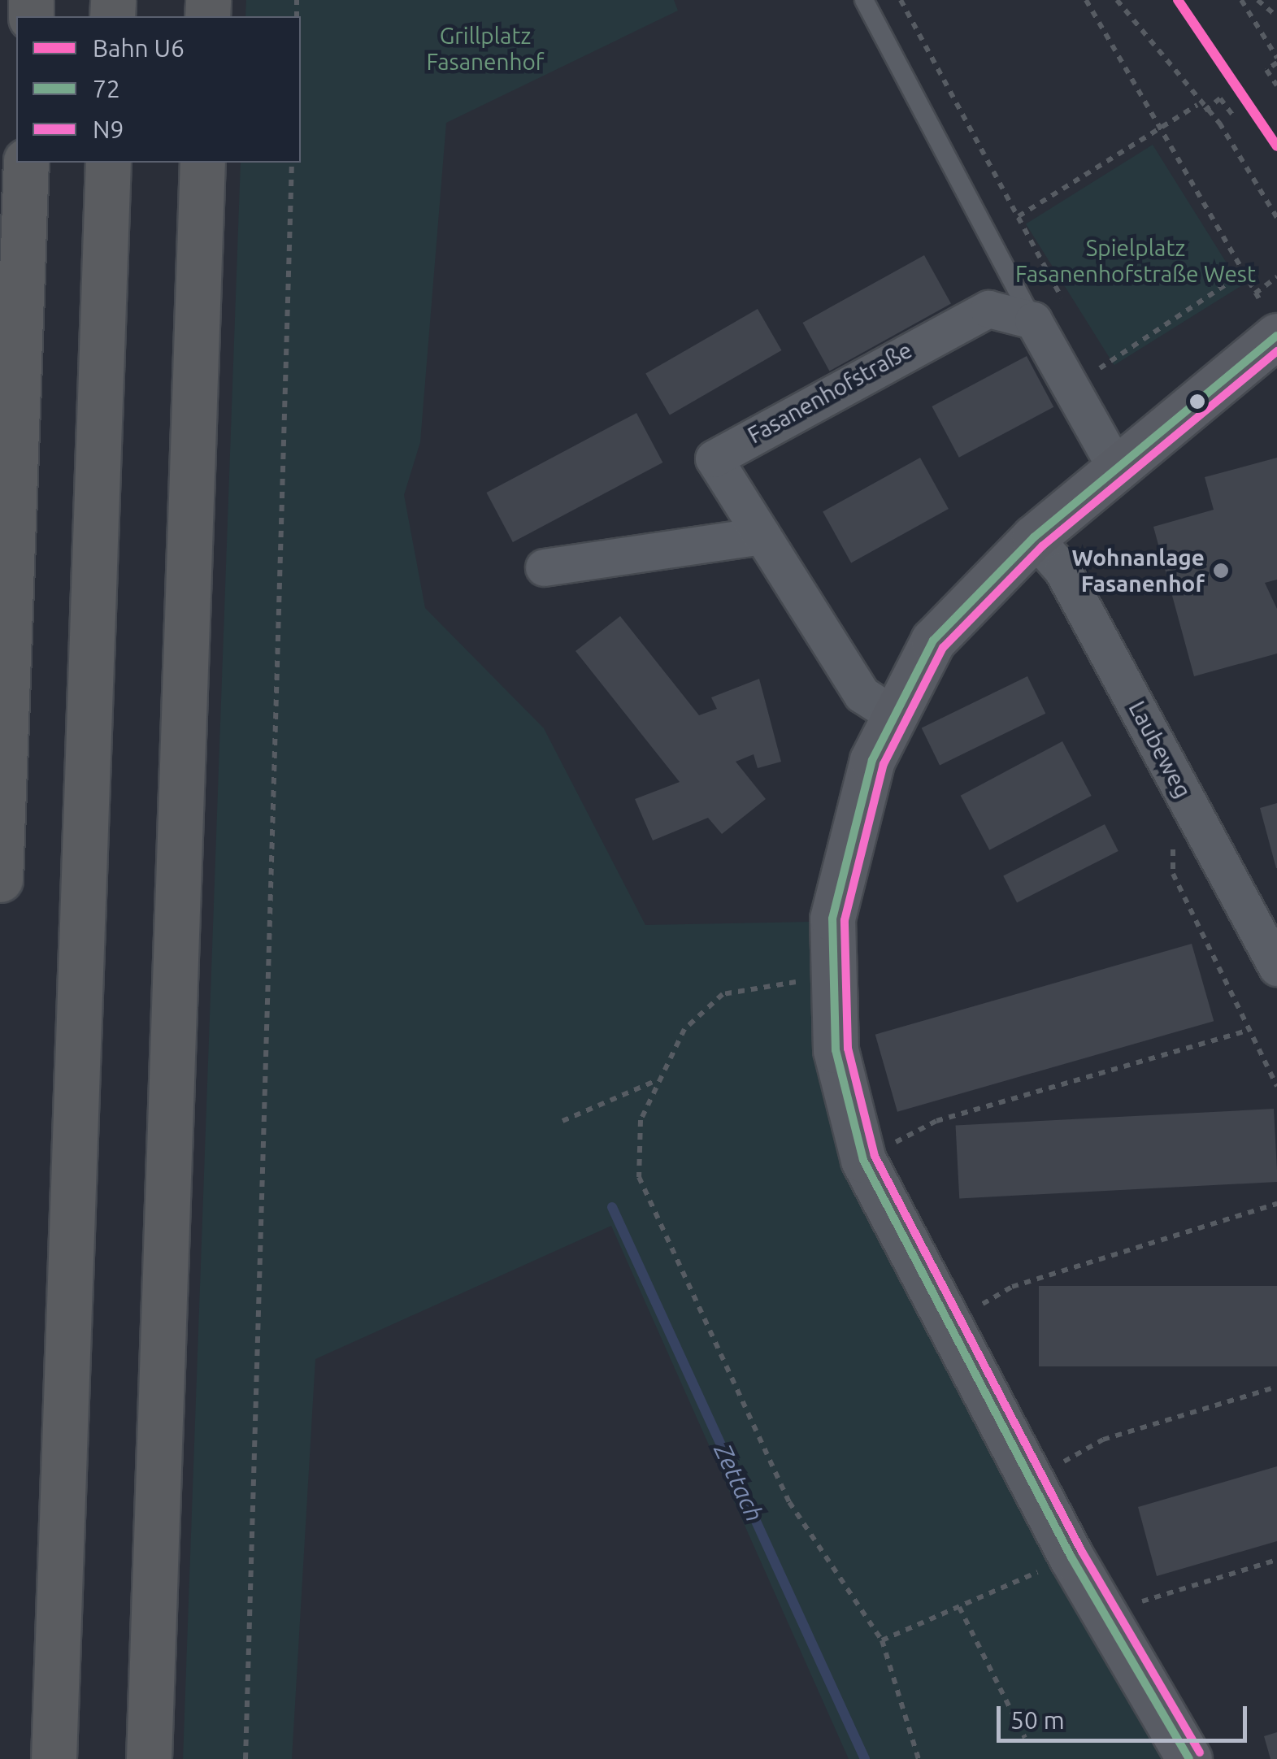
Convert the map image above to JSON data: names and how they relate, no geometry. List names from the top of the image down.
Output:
{
  "streets": {
    "street": ["Fasanenhofstraße", "Laubeweg"]
  },
  "water": ["Zettach"],
  "parks": ["Grillplatz Fasanenhof", "Spielplatz Fasanenhofstraße West"],
  "places": ["Wohnanlage Fasanenhof"],
  "lines": ["rail line U6", "transit line 72", "transit line N9"],
  "legend": ["Bahn U6", "72", "N9"],
  "scale_bar": "50 m"
}
